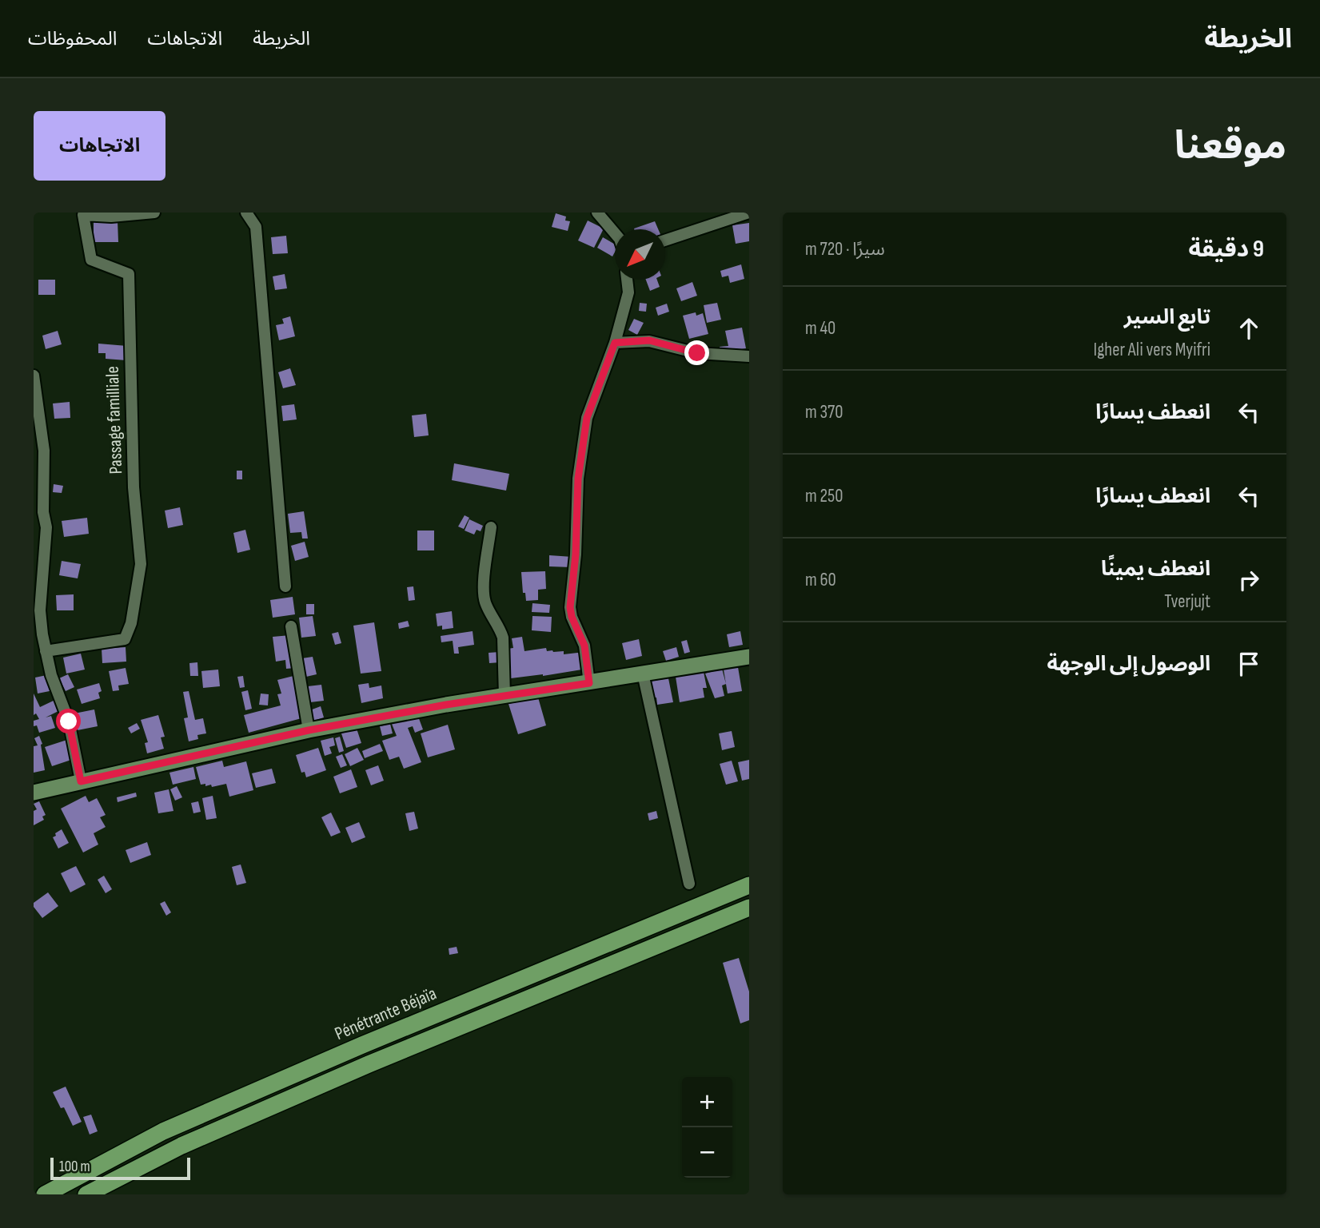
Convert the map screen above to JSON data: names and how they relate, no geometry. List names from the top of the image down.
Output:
{
  "streets": {
    "highway": ["Pénétrante Béjaïa"],
    "street": ["Passage familliale"]
  },
  "scale_bar": "100 m",
  "north": "bottom left",
  "page": {
    "header": "الخريطة",
    "nav": ["الخريطة", "الاتجاهات", "المحفوظات"],
    "title": "موقعنا",
    "buttons": "الاتجاهات",
    "heading": ["9 دقيقة", "سيرًا · 720 m"],
    "list": [
      ["تابع السير", "Igher Ali vers Myifri", "40 m"],
      ["انعطف يسارًا", "370 m"],
      ["انعطف يسارًا", "250 m"],
      ["انعطف يمينًا", "Tverjujt", "60 m"],
      "الوصول إلى الوجهة"
    ],
    "map_buttons": ["+", "−"],
    "scale": "100 m"
  }
}
